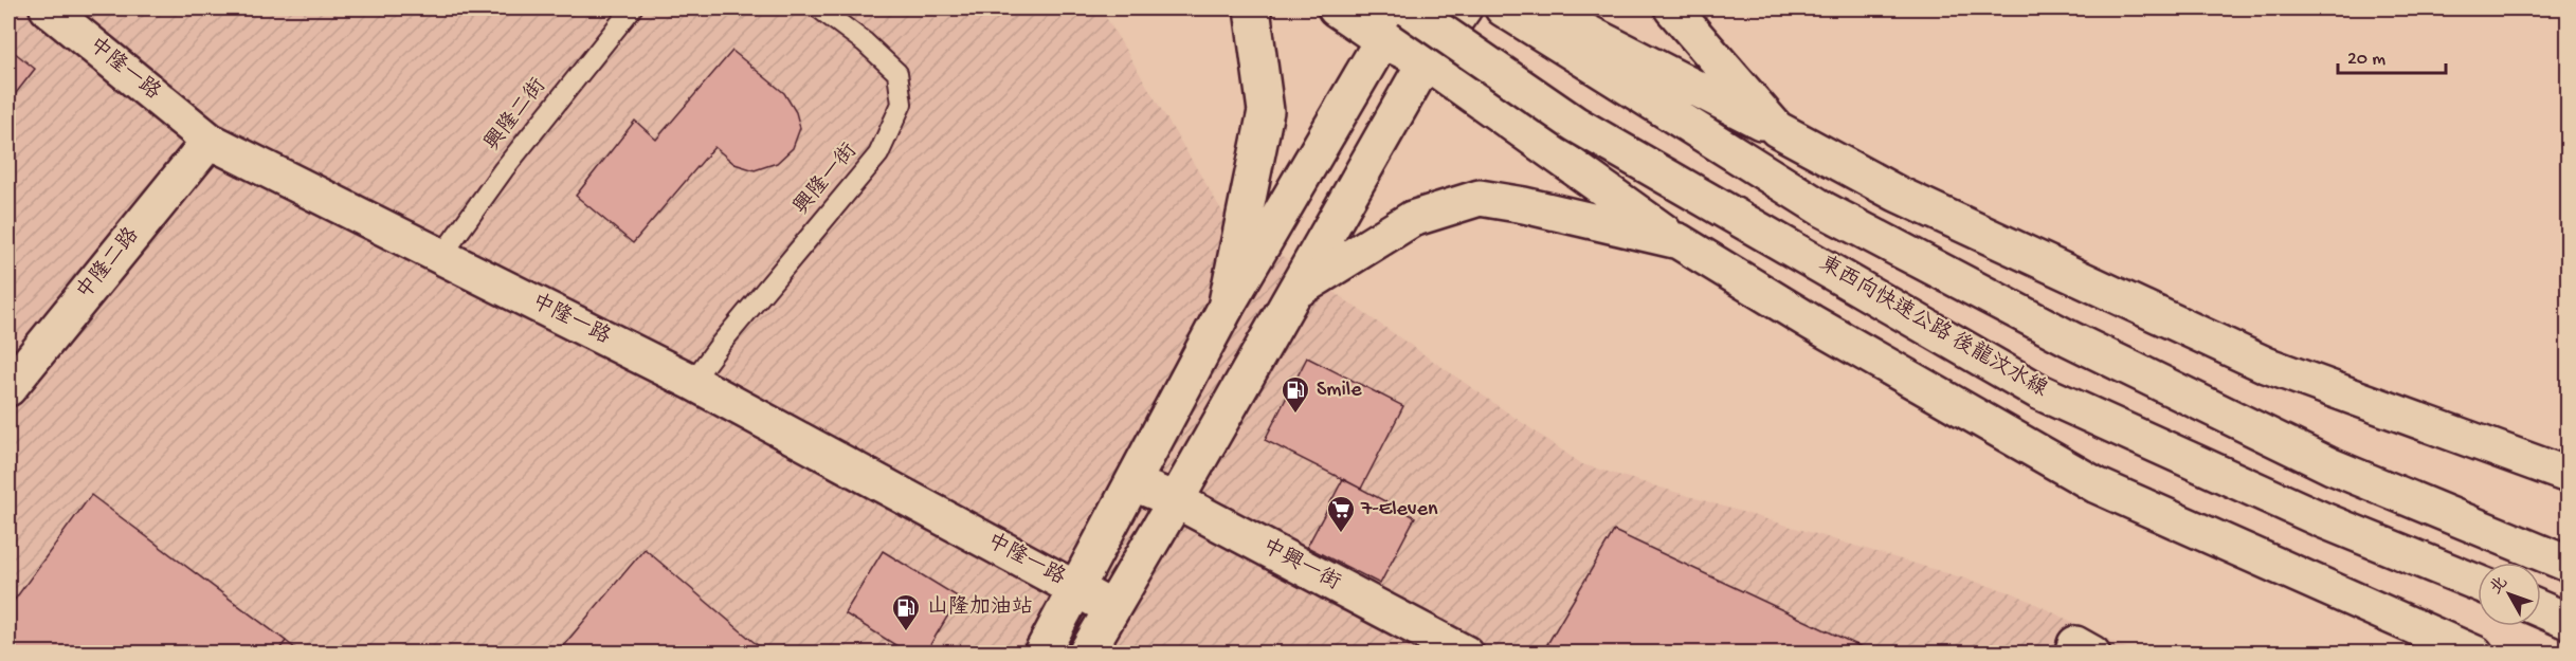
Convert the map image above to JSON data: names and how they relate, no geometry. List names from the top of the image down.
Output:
{
  "streets": {
    "main road": [
      "中隆一路",
      "中隆二路",
      "東西向快速公路 後龍汶水線",
      "中興一街"
    ],
    "lane": ["興隆二街", "興隆一街"]
  },
  "crossings": [
    ["中隆一路", "興隆二街"],
    ["中隆一路", "興隆一街"],
    ["中隆一路", "中隆二路"]
  ],
  "places": {
    "fuel station": ["Smile", "山隆加油站"],
    "supermarket": ["7-Eleven"]
  },
  "scale_bar": "20 m",
  "north": "top left"
}
